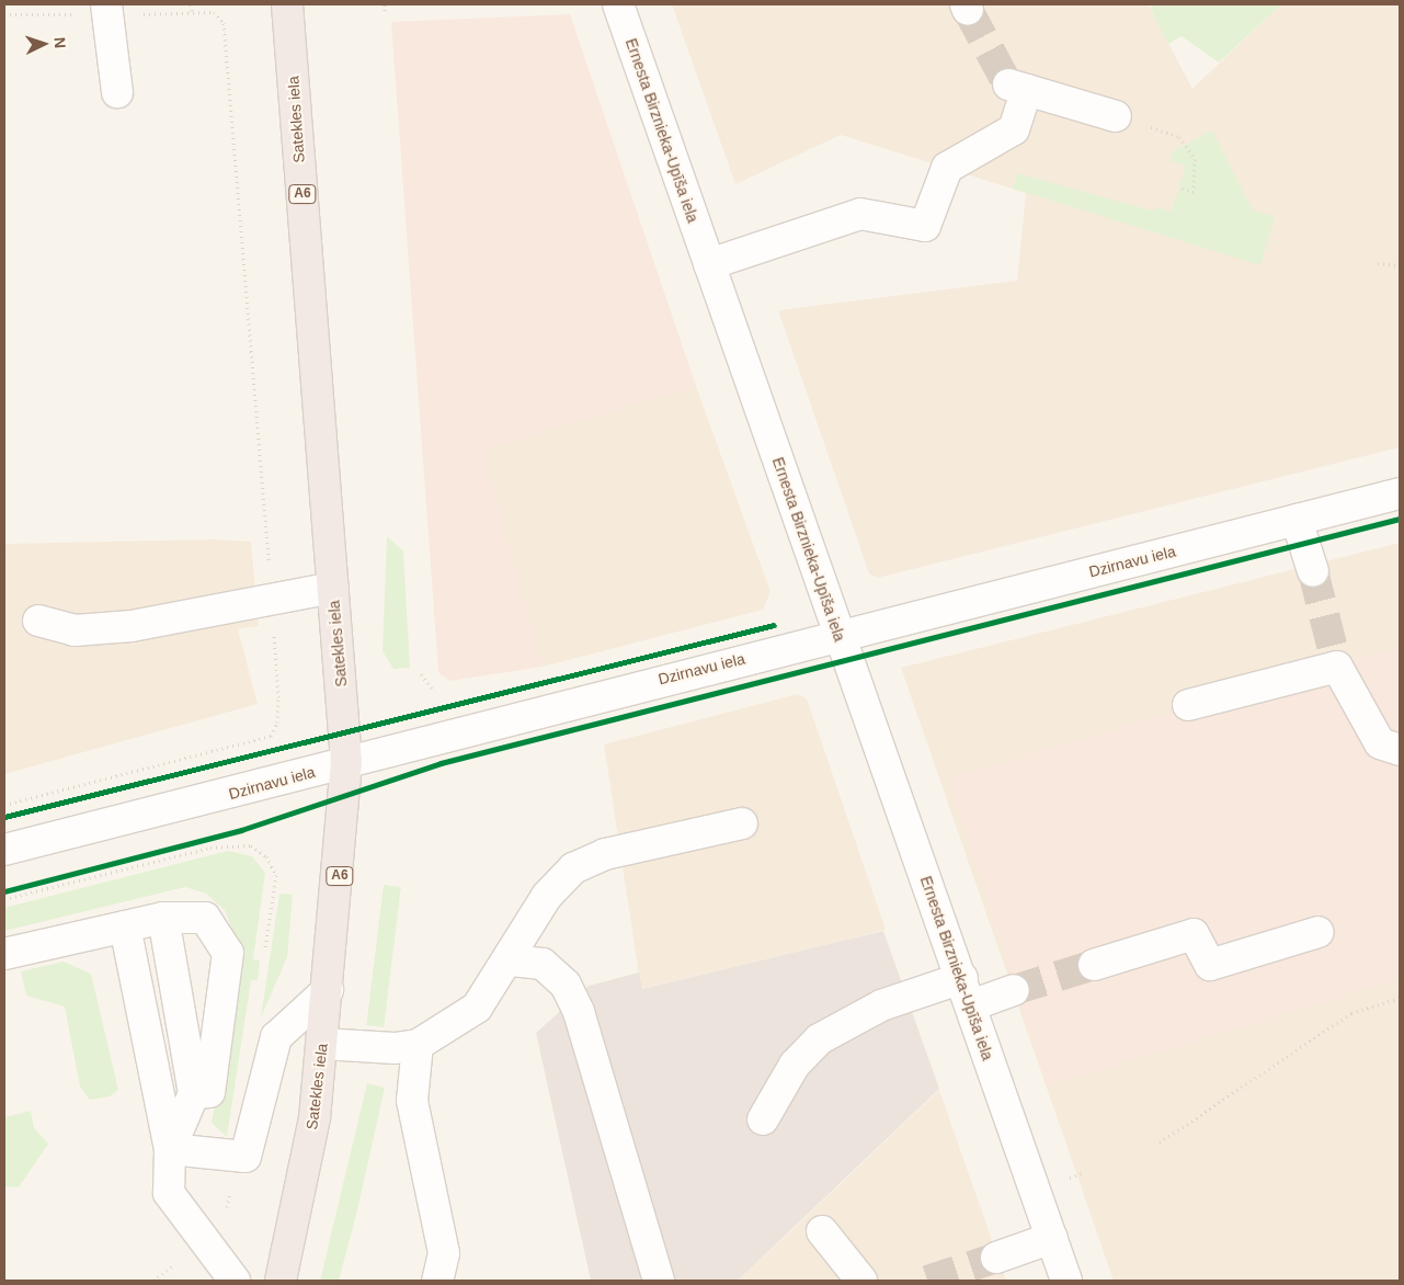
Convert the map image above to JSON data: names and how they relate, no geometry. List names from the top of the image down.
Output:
{
  "streets": {
    "highway": ["Satekles iela", "A6"],
    "street": ["Ernesta Birznieka-Upīša iela", "Dzirnavu iela"]
  },
  "crossings": [
    ["Satekles iela", "Dzirnavu iela"],
    ["Ernesta Birznieka-Upīša iela", "Dzirnavu iela"]
  ],
  "north": "right"
}
